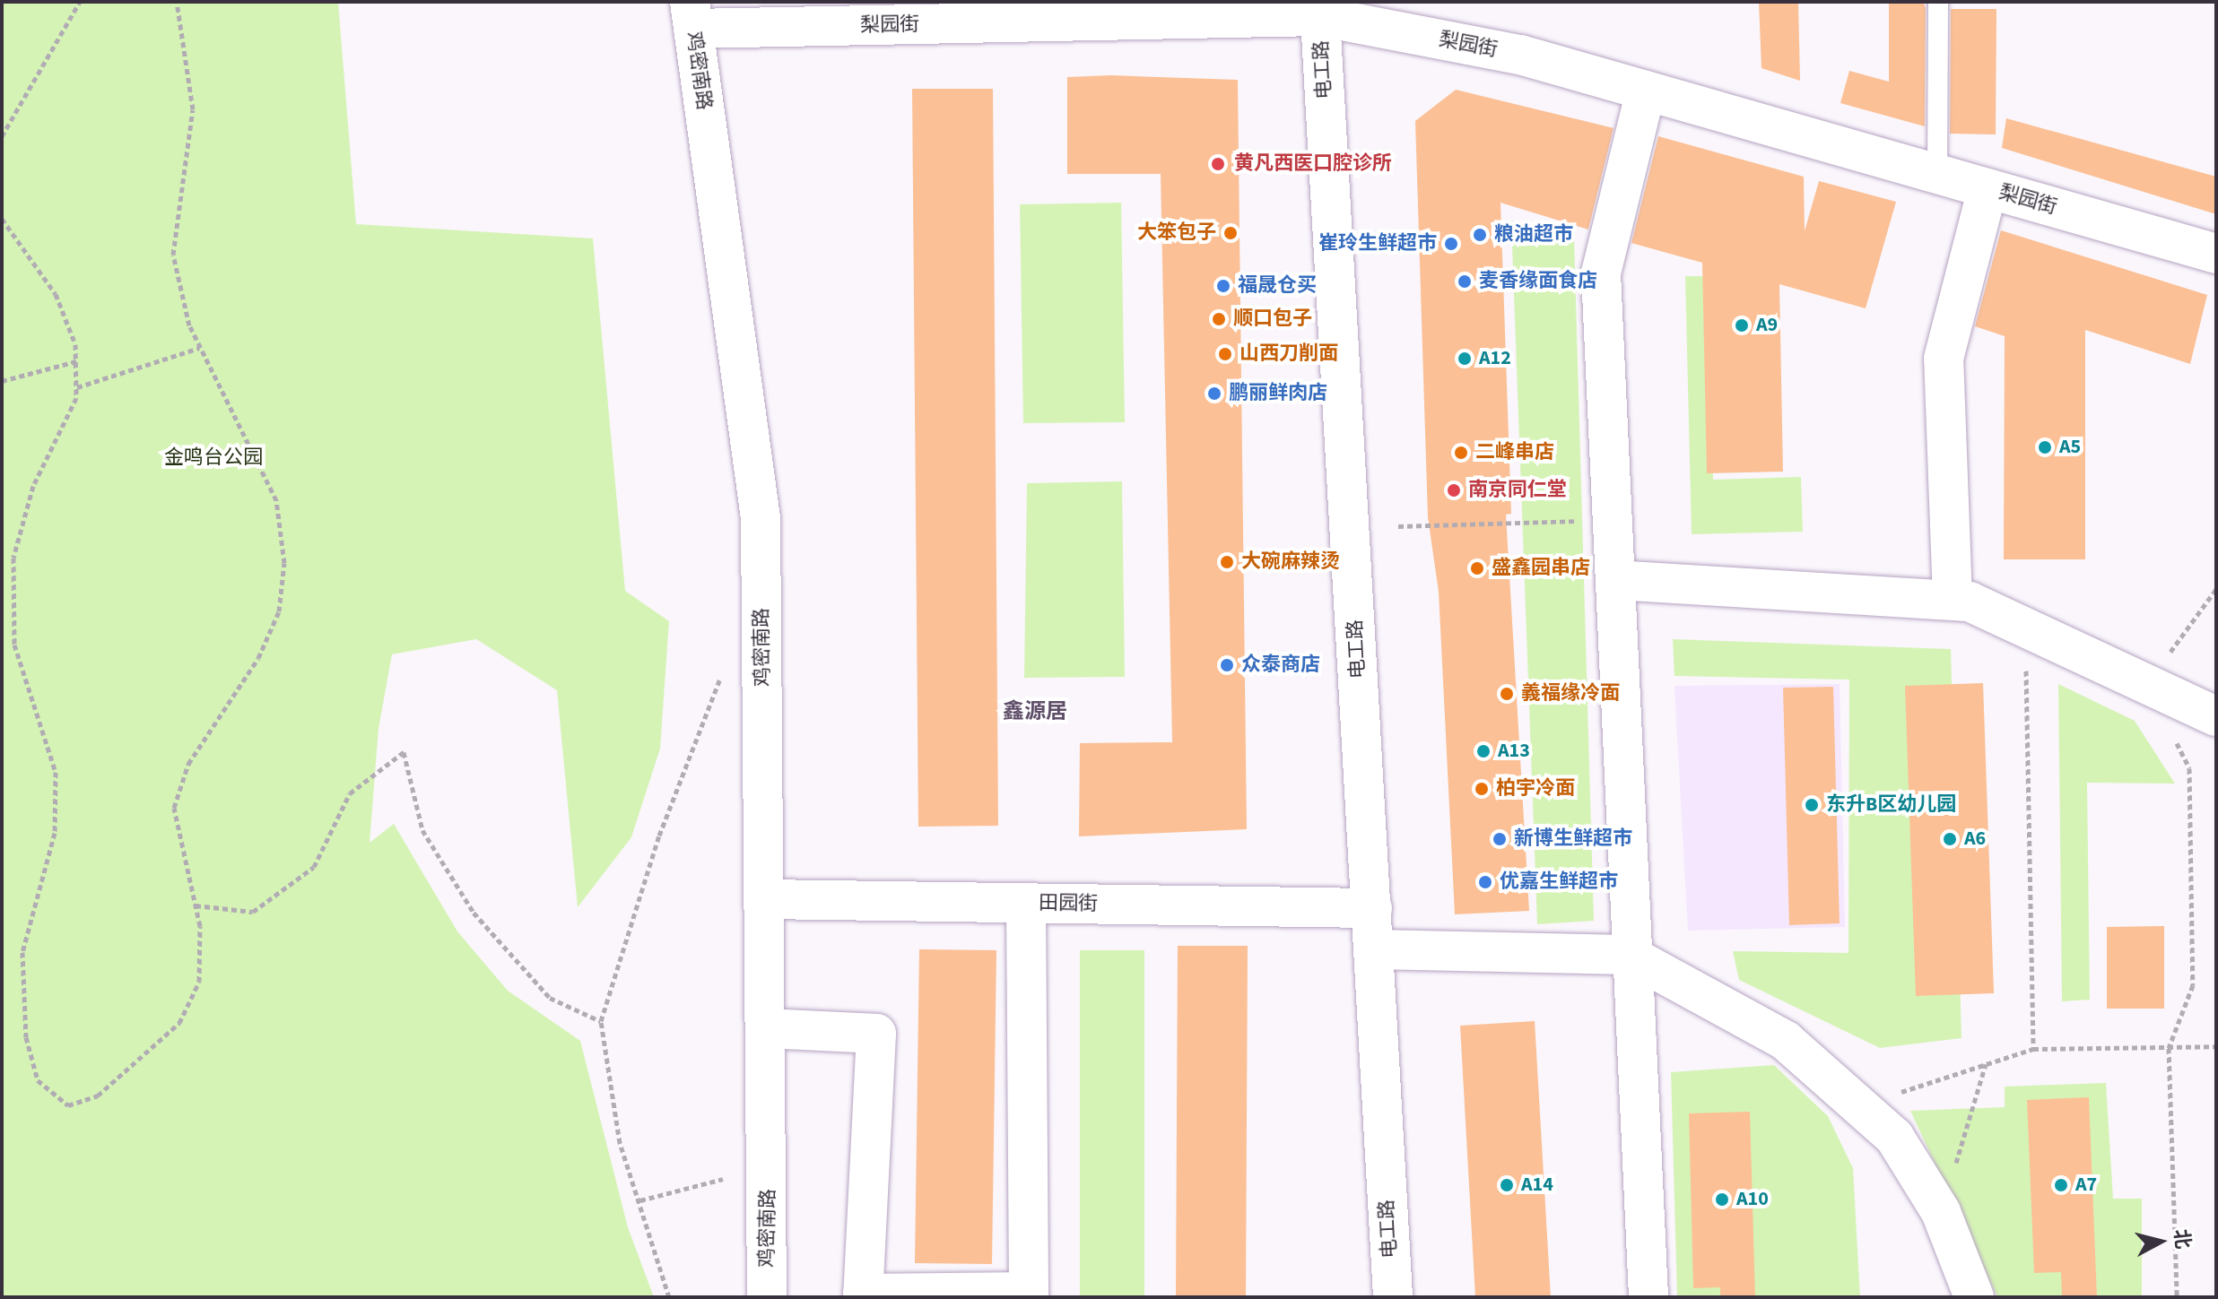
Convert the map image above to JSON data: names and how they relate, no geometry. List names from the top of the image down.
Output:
{
  "streets": {
    "street": [
      "梨园街",
      "电工路",
      "鸡密南路",
      "田园街"
    ]
  },
  "crossings": [
    ["梨园街", "电工路"],
    ["梨园街", "鸡密南路"],
    ["电工路", "田园街"],
    ["鸡密南路", "田园街"]
  ],
  "districts": ["鑫源居"],
  "parks": ["金鸣台公园"],
  "places": [
    "黄凡西医口腔诊所",
    "大笨包子",
    "粮油超市",
    "崔玲生鲜超市",
    "麦香缘面食店",
    "福晟仓买",
    "顺口包子",
    "A9",
    "山西刀削面",
    "A12",
    "鹏丽鲜肉店",
    "A5",
    "二峰串店",
    "南京同仁堂",
    "大碗麻辣烫",
    "盛鑫园串店",
    "众泰商店",
    "義福缘冷面",
    "A13",
    "柏宇冷面",
    "东升B区幼儿园",
    "新博生鲜超市",
    "A6",
    "优嘉生鲜超市",
    "A14",
    "A7",
    "A10"
  ],
  "north": "right"
}
